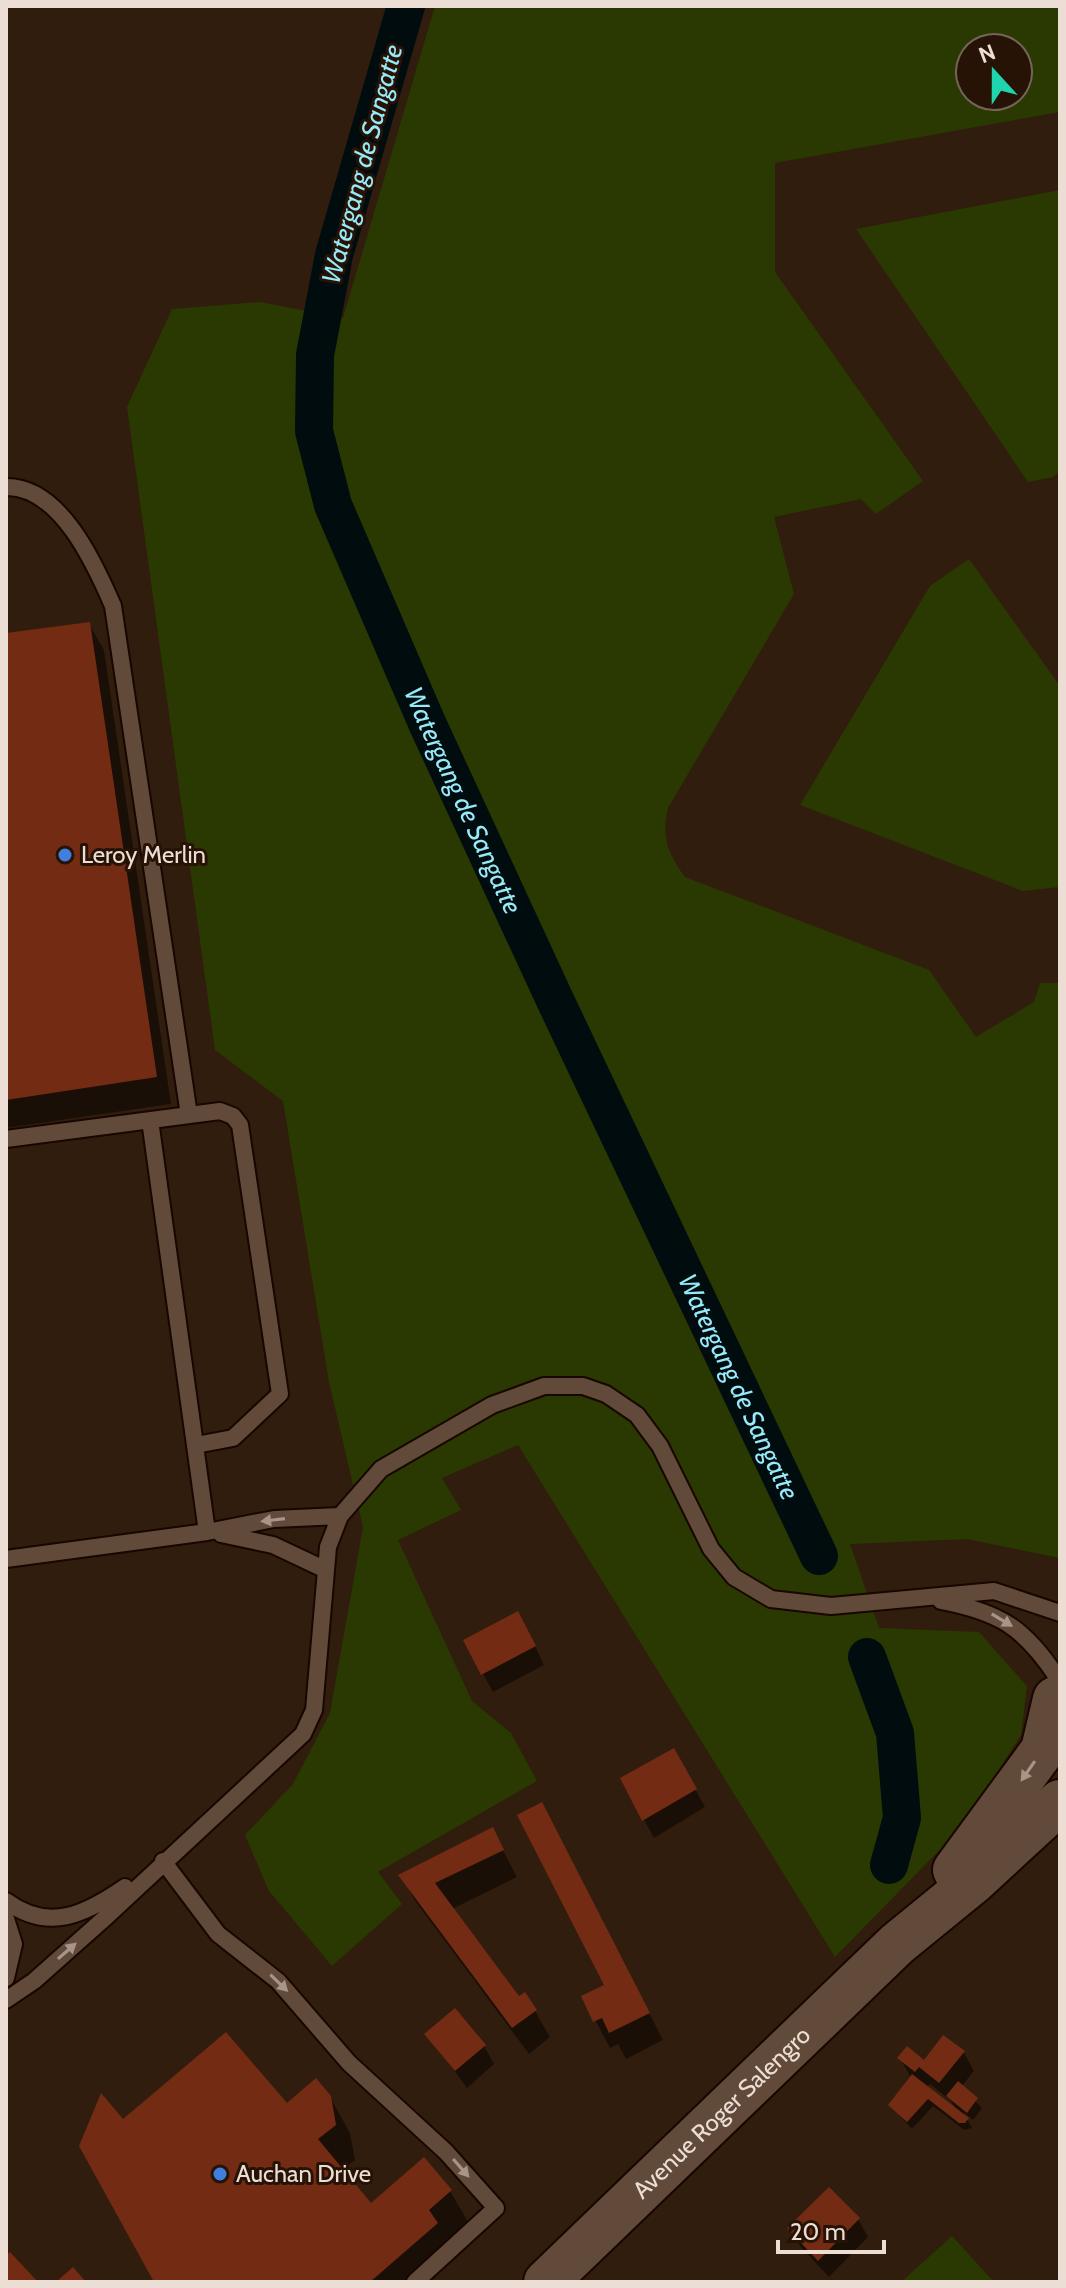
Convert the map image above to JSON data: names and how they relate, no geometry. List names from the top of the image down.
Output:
{
  "streets": {
    "main road": ["Avenue Roger Salengro"]
  },
  "water": ["Watergang de Sangatte"],
  "places": ["Leroy Merlin", "Auchan Drive"],
  "scale_bar": "20 m",
  "north": "top"
}
